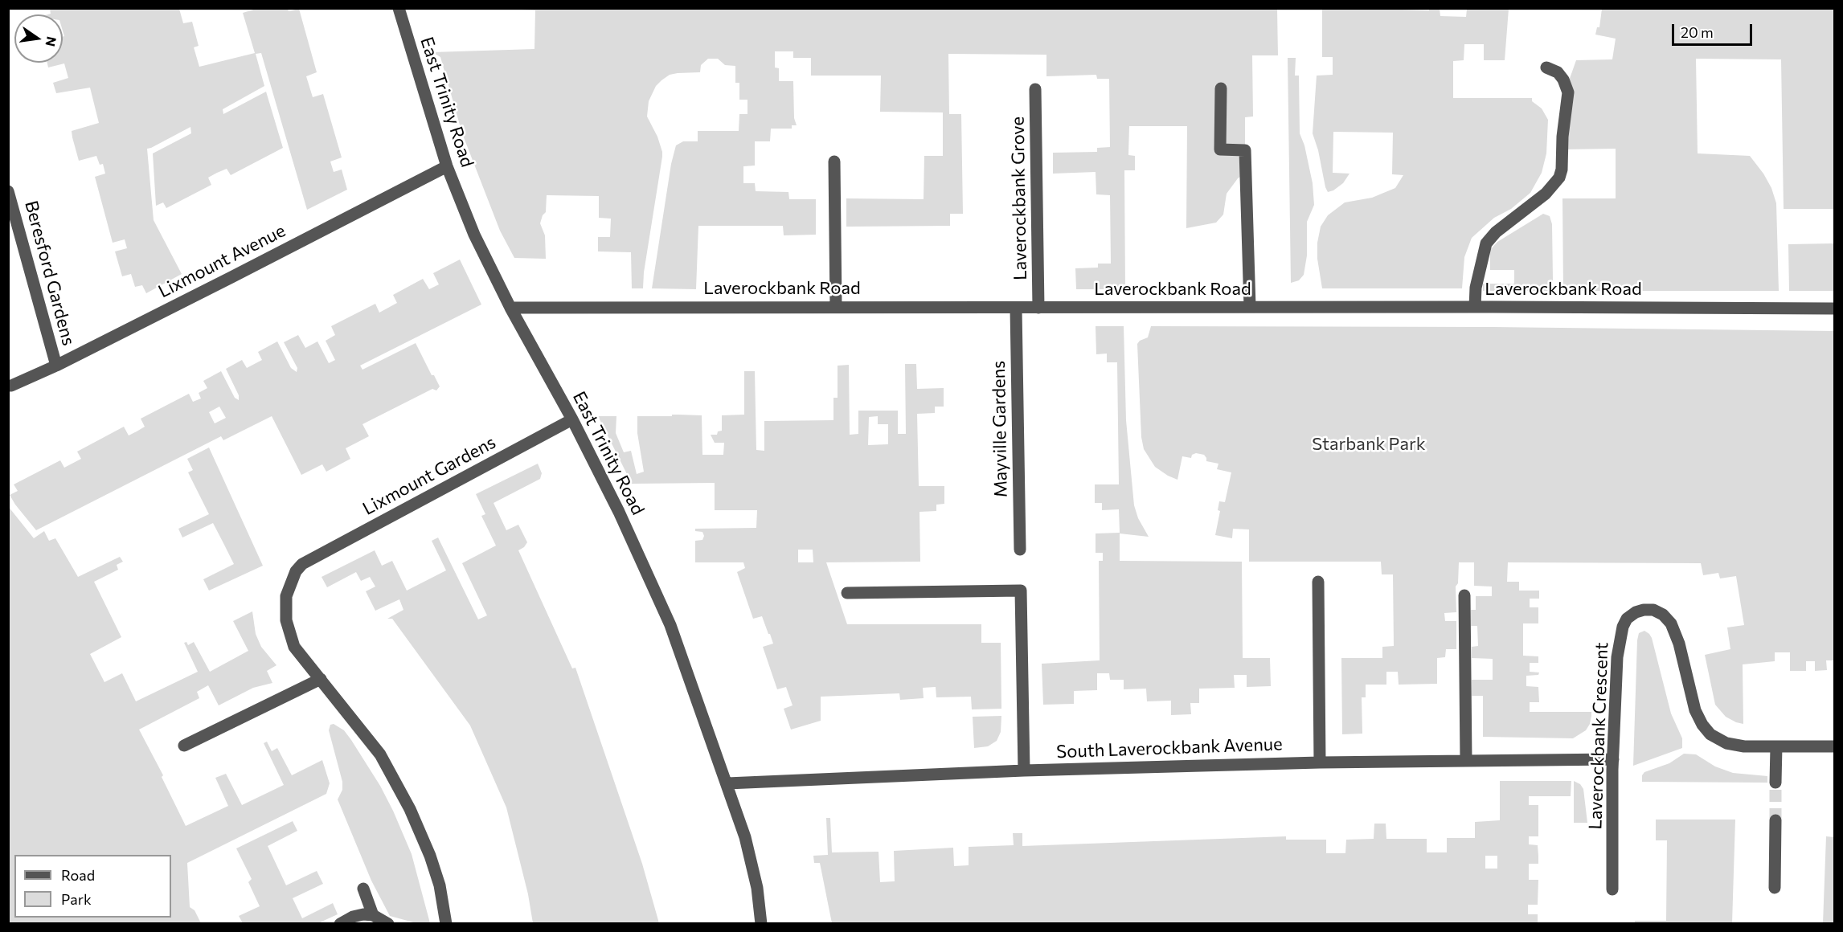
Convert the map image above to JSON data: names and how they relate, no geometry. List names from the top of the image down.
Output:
{
  "streets": {
    "street": [
      "East Trinity Road",
      "Laverockbank Grove",
      "Lixmount Avenue",
      "Beresford Gardens",
      "Laverockbank Road",
      "Mayville Gardens",
      "Lixmount Gardens",
      "Laverockbank Crescent",
      "South Laverockbank Avenue"
    ]
  },
  "crossings": [
    ["East Trinity Road", "Lixmount Avenue"],
    ["East Trinity Road", "Laverockbank Road"],
    ["East Trinity Road", "Lixmount Gardens"],
    ["East Trinity Road", "South Laverockbank Avenue"],
    ["Laverockbank Grove", "Laverockbank Road"],
    ["Lixmount Avenue", "Beresford Gardens"],
    ["Laverockbank Road", "Mayville Gardens"],
    ["Laverockbank Crescent", "South Laverockbank Avenue"]
  ],
  "parks": ["Starbank Park"],
  "legend": ["Road", "Park"],
  "scale_bar": "20 m",
  "north": "right"
}
